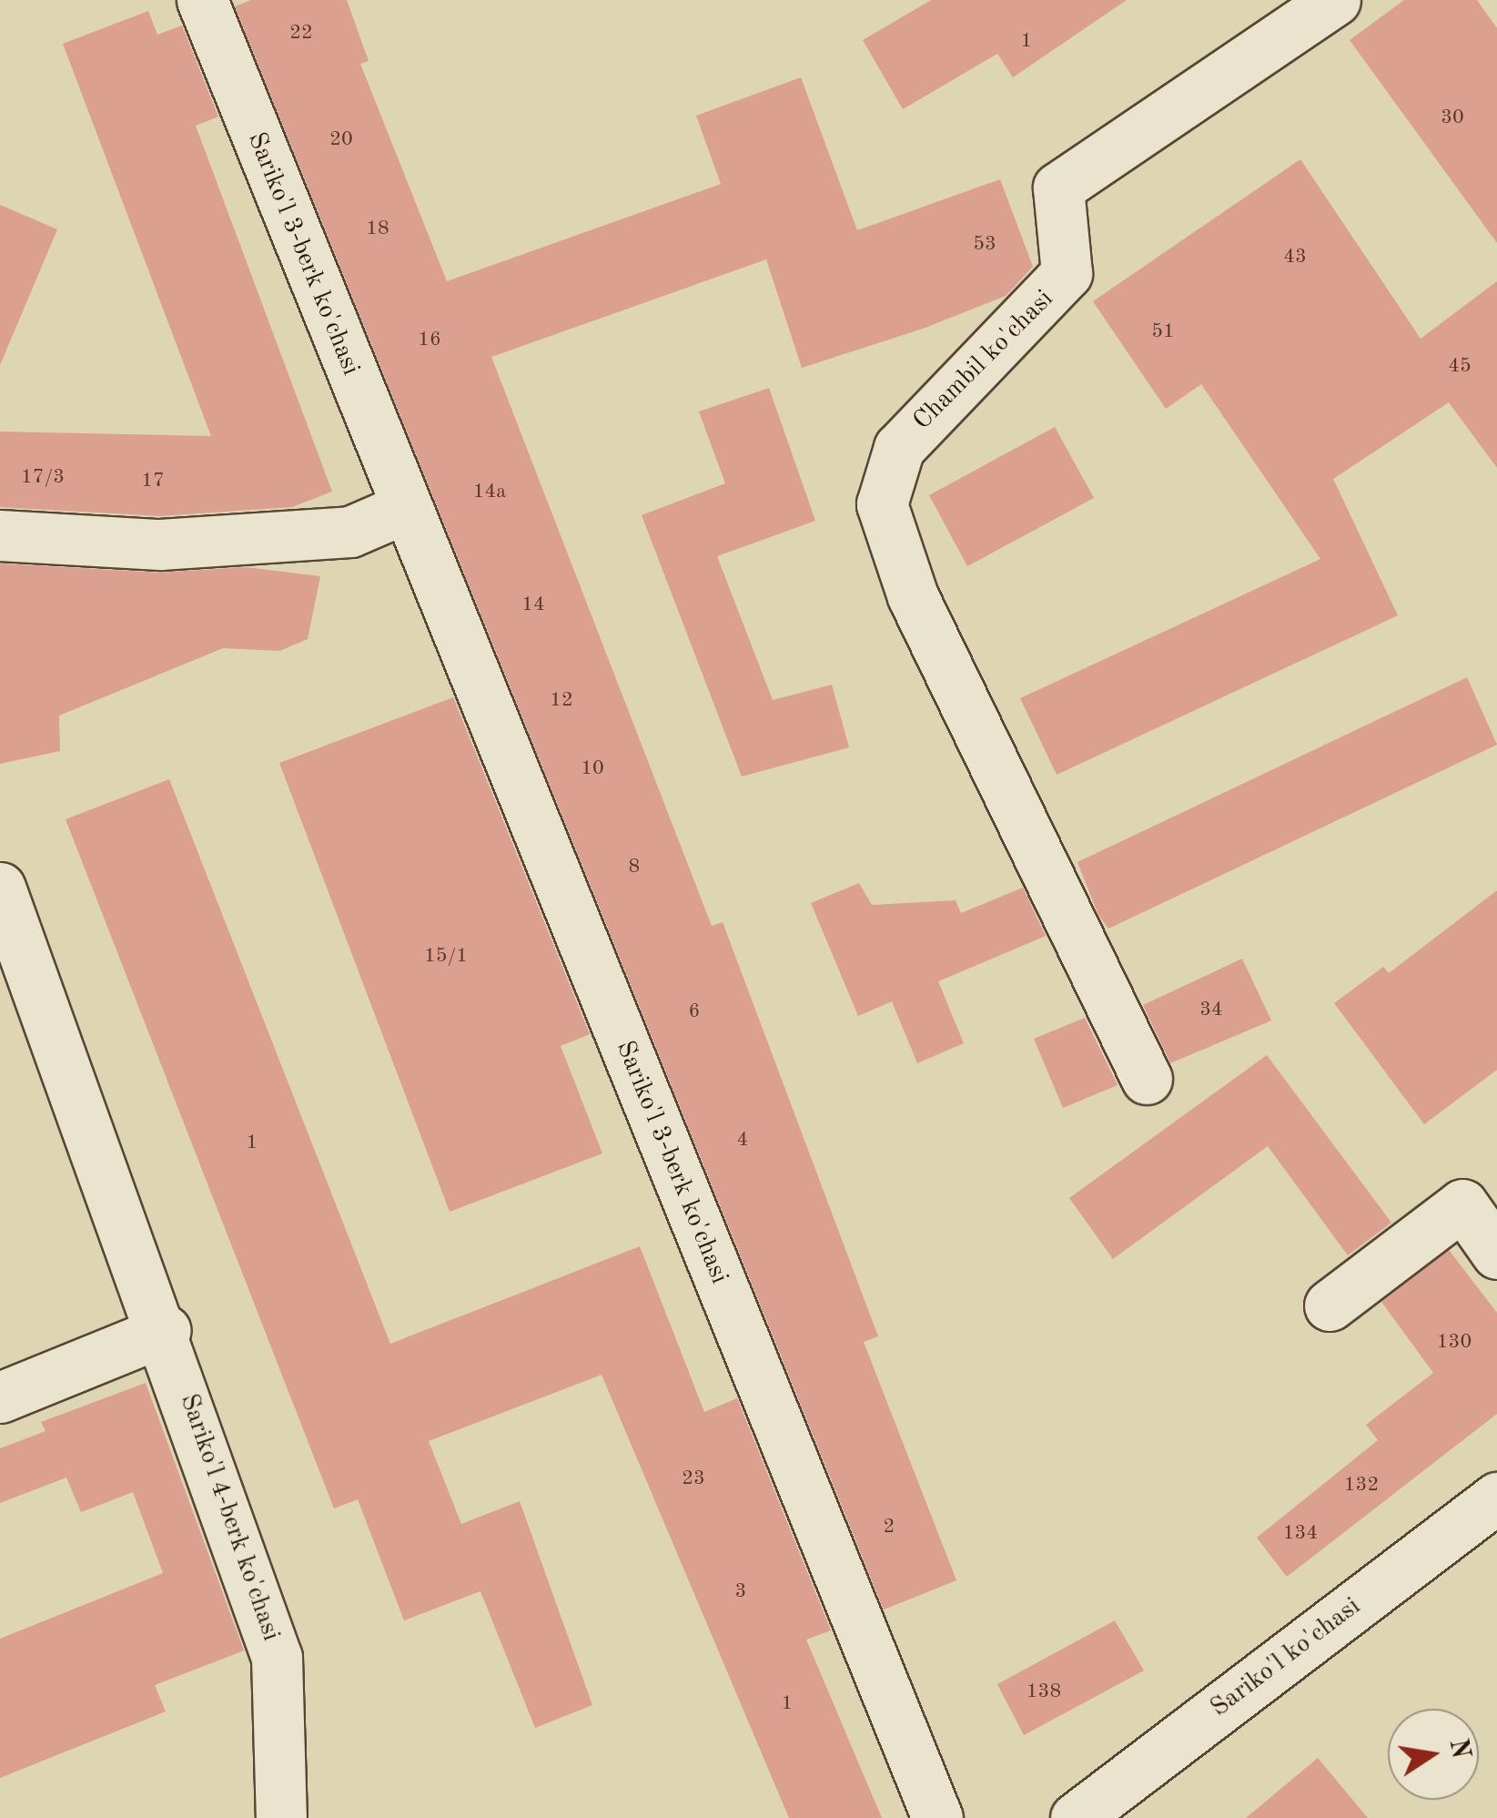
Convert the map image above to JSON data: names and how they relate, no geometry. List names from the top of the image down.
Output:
{
  "streets": {
    "street": [
      "Sariko'l 3-berk ko'chasi",
      "Chambil ko'chasi",
      "Sariko'l 4-berk ko'chasi",
      "Sariko'l ko'chasi"
    ]
  },
  "house_numbers": [
    "22",
    "1",
    "30",
    "20",
    "18",
    "53",
    "43",
    "51",
    "16",
    "45",
    "17/3",
    "17",
    "14a",
    "14",
    "12",
    "10",
    "8",
    "15/1",
    "34",
    "6",
    "4",
    "1",
    "130",
    "23",
    "132",
    "2",
    "134",
    "3",
    "138",
    "1"
  ],
  "north": "right"
}
